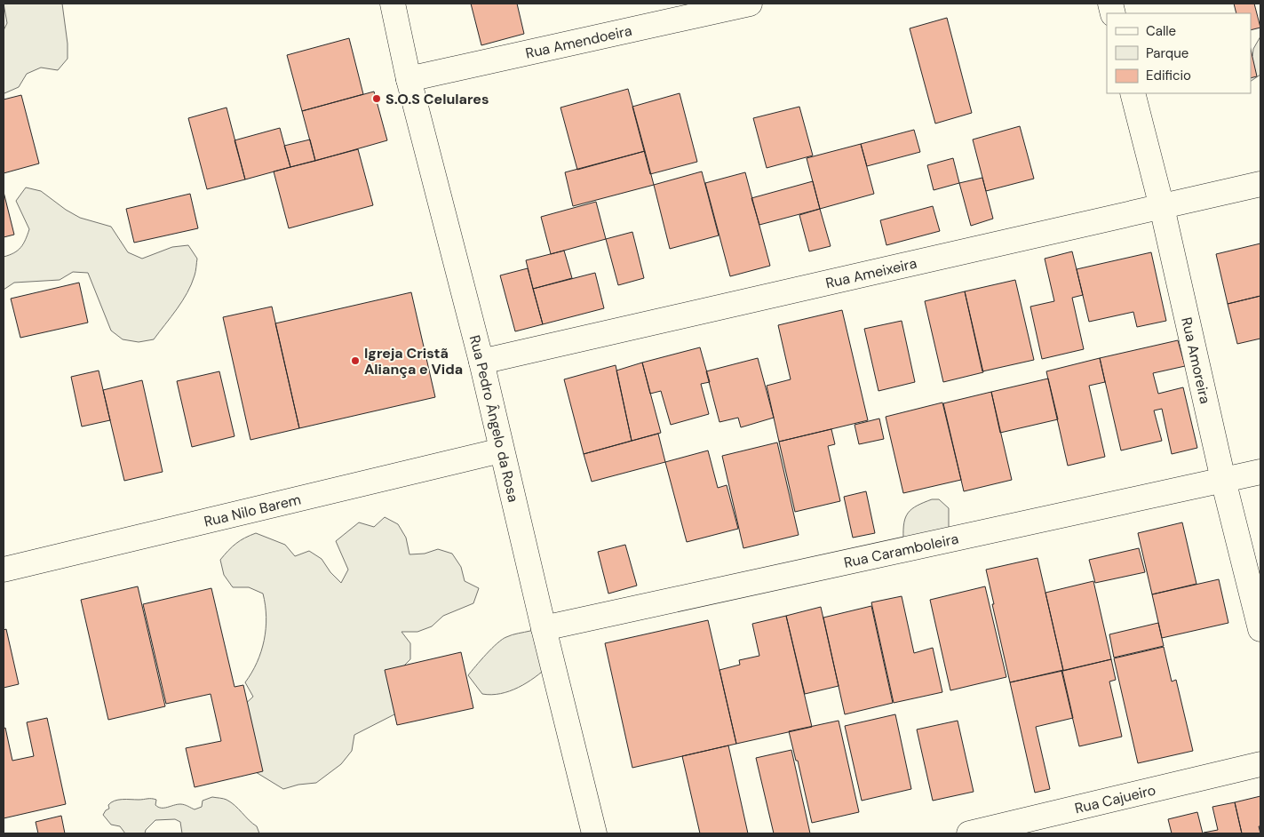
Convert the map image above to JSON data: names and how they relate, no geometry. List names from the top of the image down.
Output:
{
  "streets": {
    "street": [
      "Rua Amendoeira",
      "Rua Ameixeira",
      "Rua Amoreira",
      "Rua Pedro Ângelo da Rosa",
      "Rua Nilo Barem",
      "Rua Caramboleira",
      "Rua Cajueiro"
    ]
  },
  "crossings": [
    ["Rua Amendoeira", "Rua Pedro Ângelo da Rosa"],
    ["Rua Ameixeira", "Rua Amoreira"],
    ["Rua Ameixeira", "Rua Pedro Ângelo da Rosa"],
    ["Rua Amoreira", "Rua Caramboleira"],
    ["Rua Pedro Ângelo da Rosa", "Rua Nilo Barem"],
    ["Rua Pedro Ângelo da Rosa", "Rua Caramboleira"]
  ],
  "places": ["S.O.S Celulares", "Igreja Cristã Aliança e Vida"],
  "legend": ["Calle", "Parque", "Edificio"]
}
